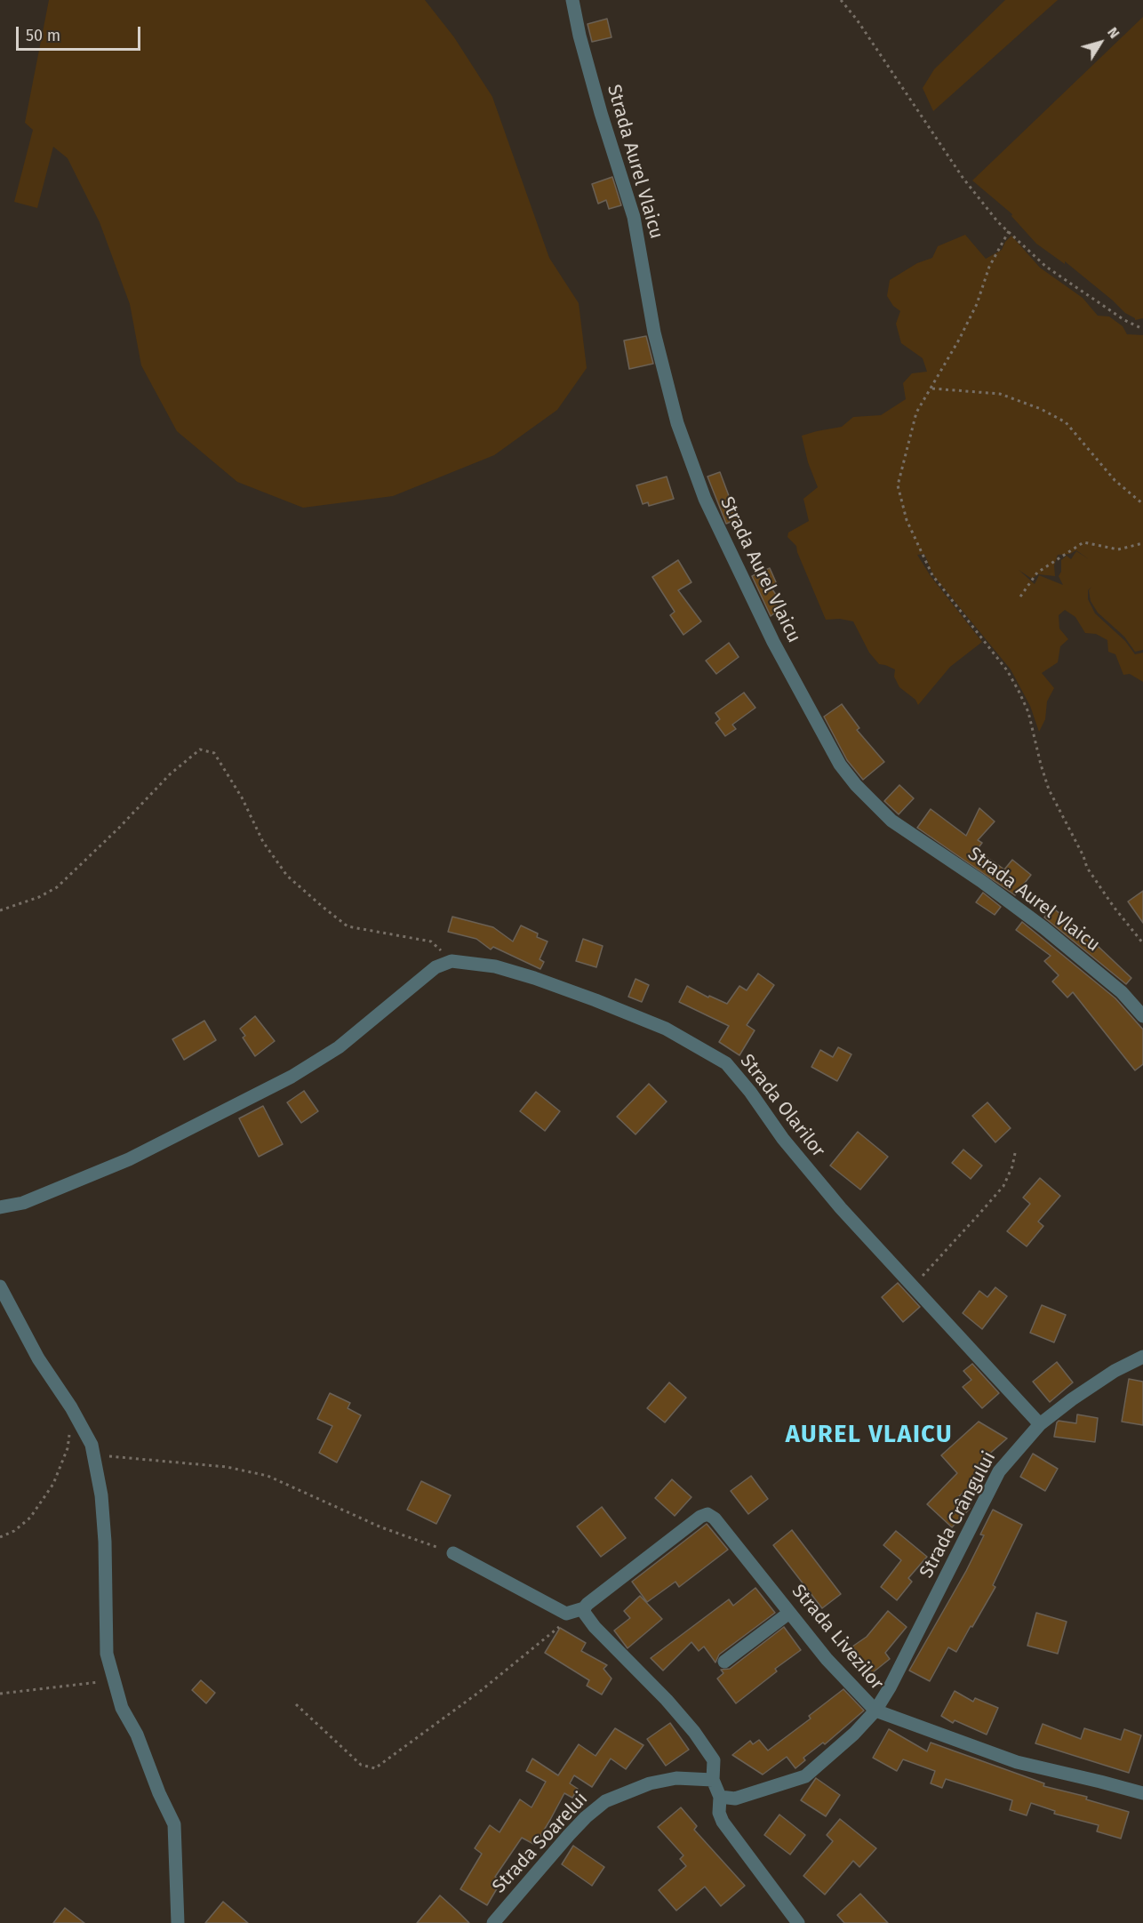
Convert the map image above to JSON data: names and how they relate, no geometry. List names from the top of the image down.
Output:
{
  "streets": {
    "street": [
      "Strada Aurel Vlaicu",
      "Strada Olarilor",
      "Strada Crângului",
      "Strada Livezilor",
      "Strada Soarelui"
    ]
  },
  "crossings": [
    ["Strada Olarilor", "Strada Crângului"],
    ["Strada Crângului", "Strada Livezilor"]
  ],
  "districts": ["AUREL VLAICU"],
  "scale_bar": "50 m",
  "north": "top right"
}
